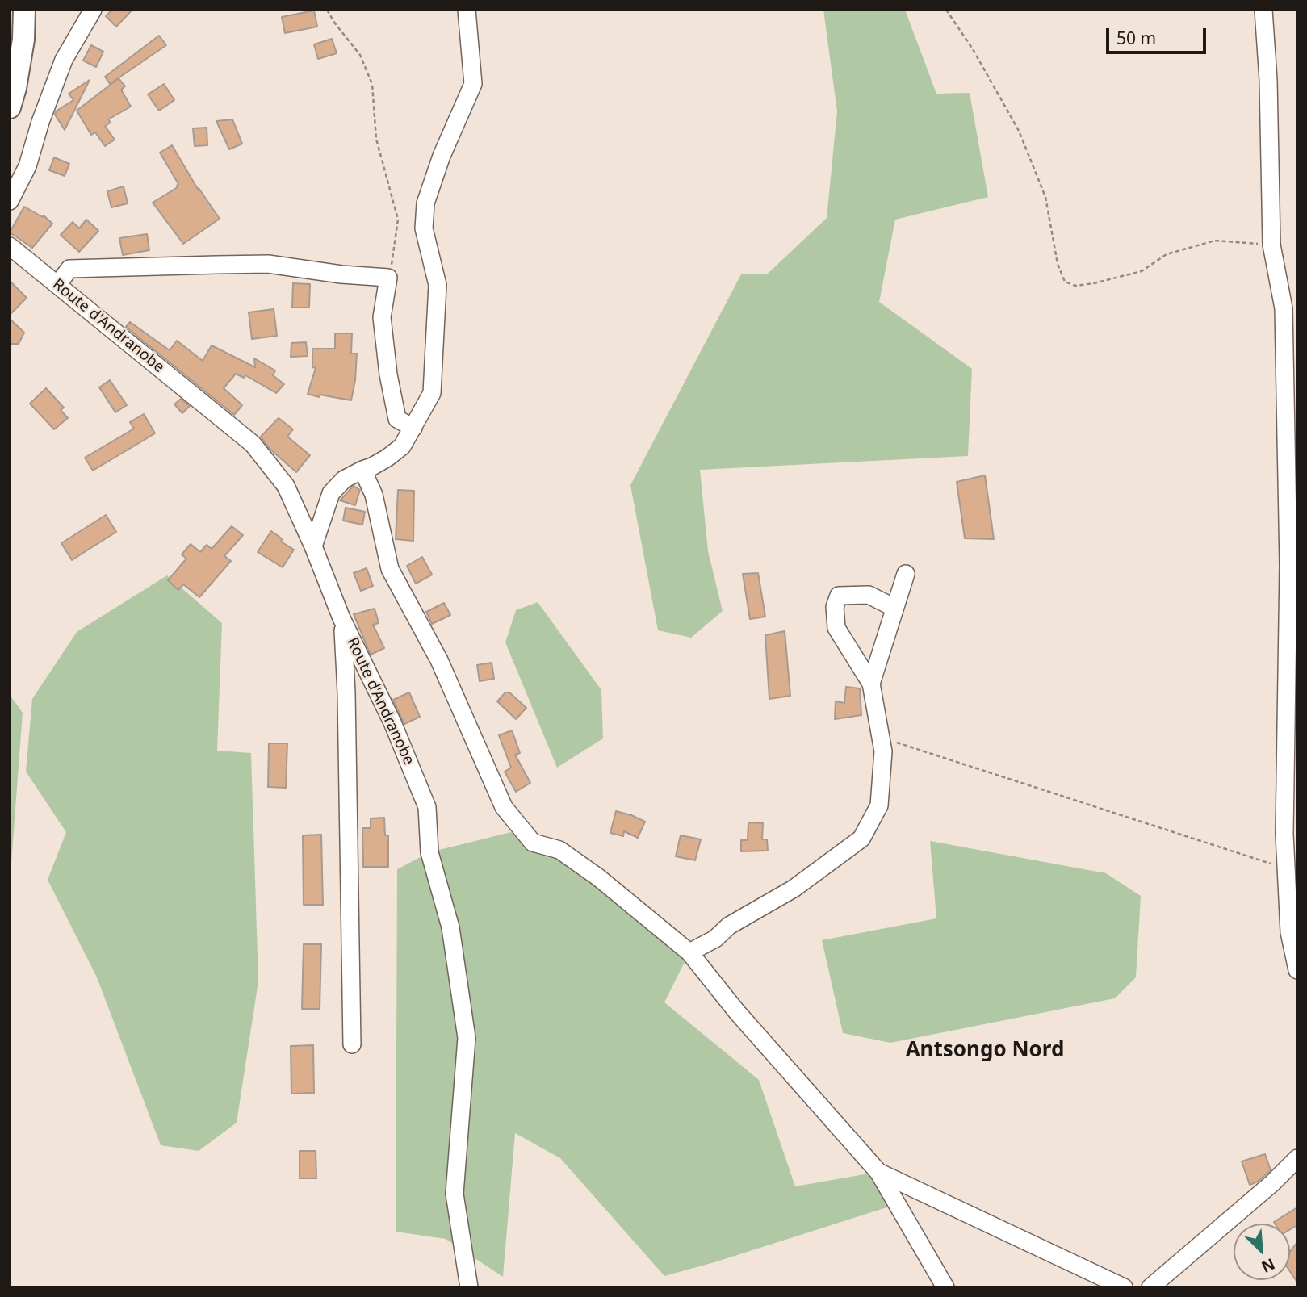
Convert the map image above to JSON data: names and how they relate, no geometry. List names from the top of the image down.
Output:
{
  "streets": {
    "street": ["Route d'Andranobe"]
  },
  "districts": ["Antsongo Nord"],
  "scale_bar": "50 m",
  "north": "bottom right"
}
